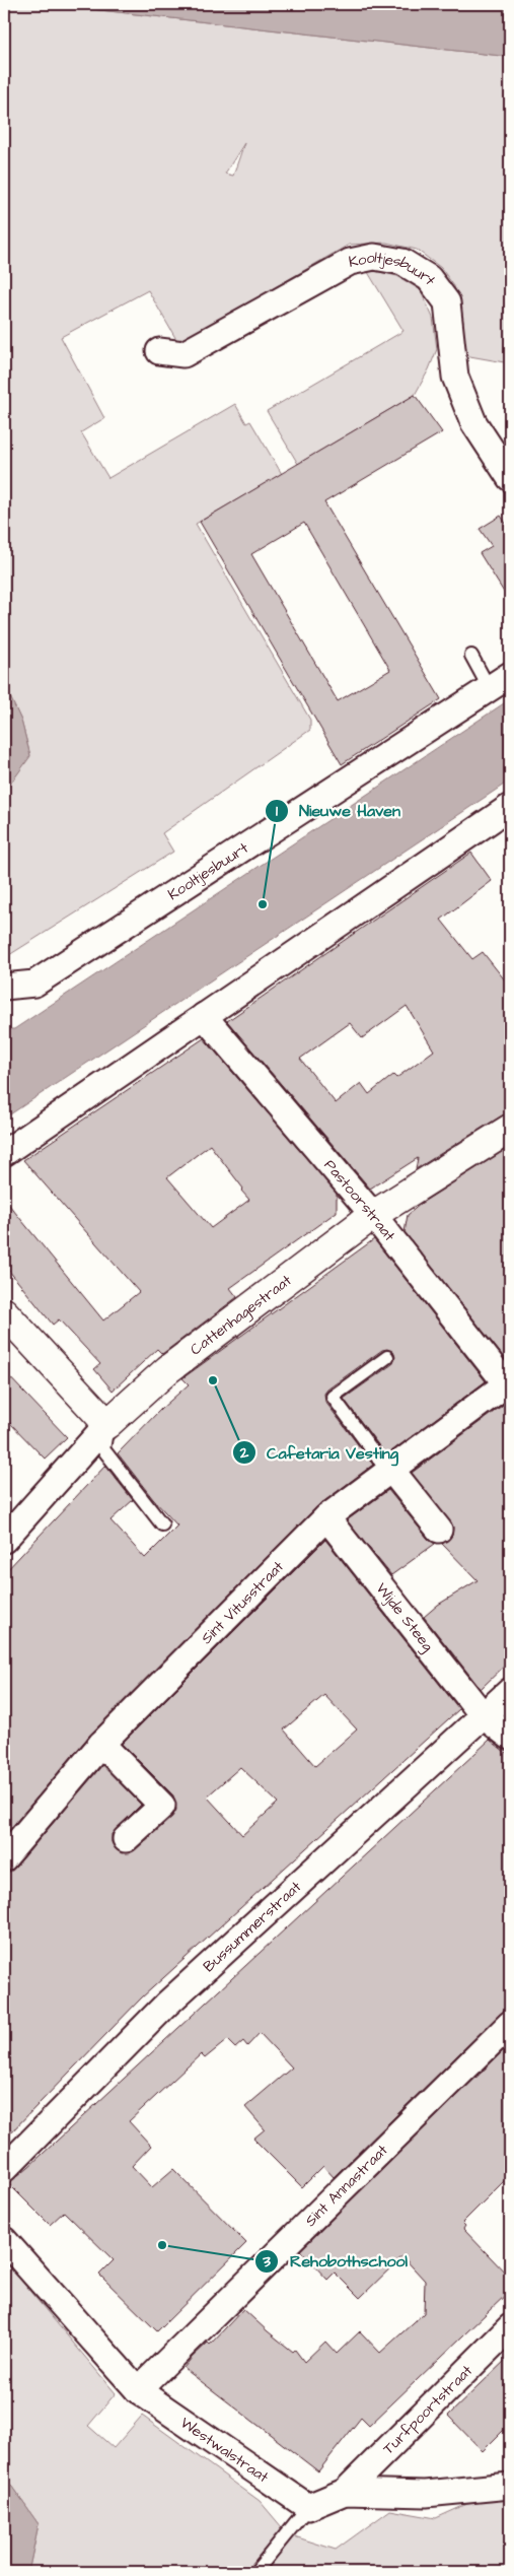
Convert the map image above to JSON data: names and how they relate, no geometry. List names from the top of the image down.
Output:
{
  "streets": {
    "street": [
      "Kooltjesbuurt",
      "Pastoorstraat",
      "Cattenhagestraat",
      "Sint Vitusstraat",
      "Wijde Steeg",
      "Bussummerstraat",
      "Sint Annastraat",
      "Turfpoortstraat",
      "Westwalstraat"
    ]
  },
  "crossings": [
    ["Pastoorstraat", "Cattenhagestraat"],
    ["Pastoorstraat", "Sint Vitusstraat"],
    ["Sint Vitusstraat", "Wijde Steeg"],
    ["Wijde Steeg", "Bussummerstraat"],
    ["Sint Annastraat", "Westwalstraat"]
  ],
  "places": ["Nieuwe Haven", "Cafetaria Vesting", "Rehobothschool"]
}
